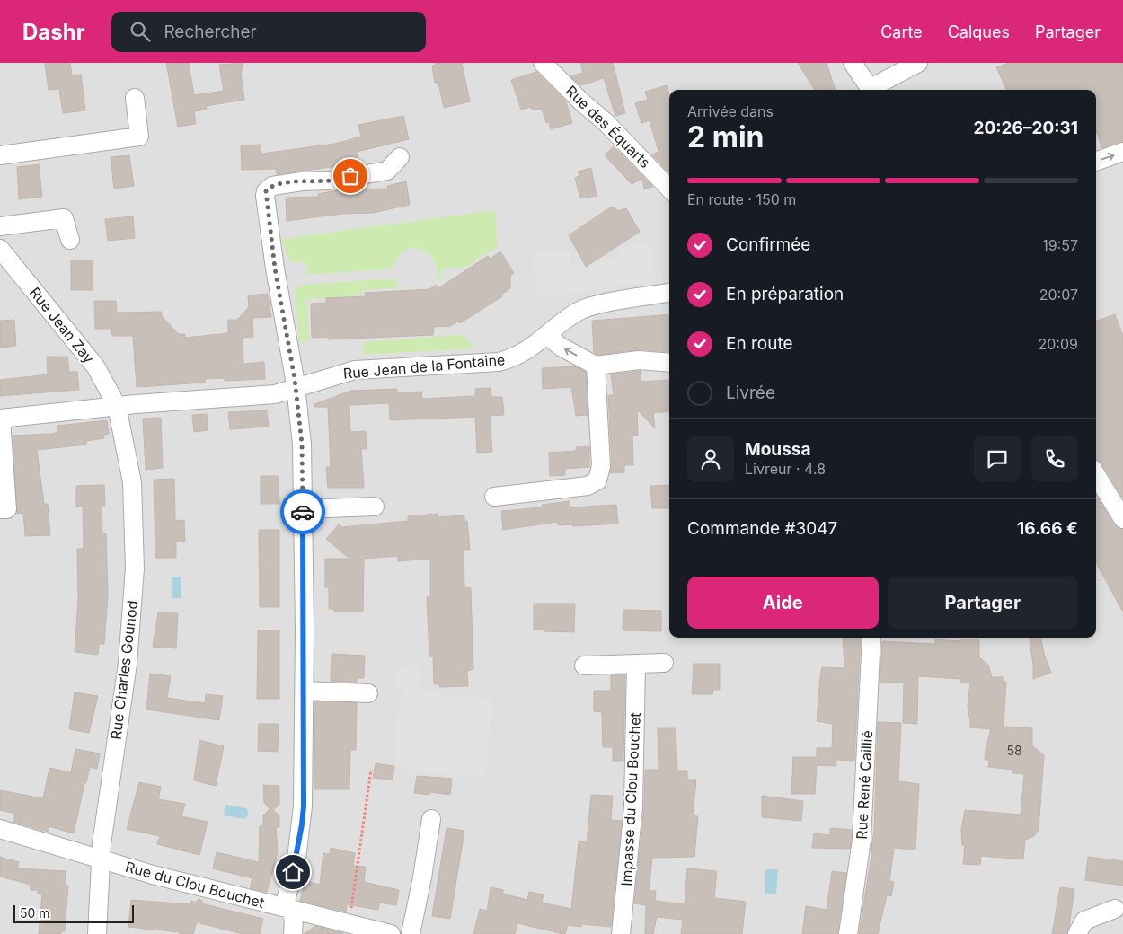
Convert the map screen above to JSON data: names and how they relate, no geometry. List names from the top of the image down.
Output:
{
  "streets": {
    "street": [
      "Rue des Équarts",
      "Rue Jean Zay",
      "Rue Jean de la Fontaine",
      "Rue Charles Gounod",
      "Rue René Caillié",
      "Impasse du Clou Bouchet",
      "Rue du Clou Bouchet"
    ]
  },
  "crossings": [
    ["Rue Jean Zay", "Rue Jean de la Fontaine"],
    ["Rue Jean Zay", "Rue Charles Gounod"],
    ["Rue Jean de la Fontaine", "Rue Charles Gounod"],
    ["Rue Charles Gounod", "Rue du Clou Bouchet"]
  ],
  "house_numbers": ["58"],
  "scale_bar": "50 m",
  "page": {
    "header": "Dashr",
    "search": "Rechercher",
    "nav": ["Carte", "Calques", "Partager"],
    "heading": ["2 min", "Arrivée dans", "20:26–20:31"],
    "panel": [
      "Moussa",
      "Livreur · 4.8",
      "Commande #3047",
      "16.66 €"
    ],
    "bar": "En route · 150 m",
    "list": [
      ["Confirmée", "19:57"],
      ["En préparation", "20:07"],
      ["En route", "20:09"],
      "Livrée"
    ],
    "buttons": ["Aide", "Partager"],
    "scale": "50 m"
  }
}
